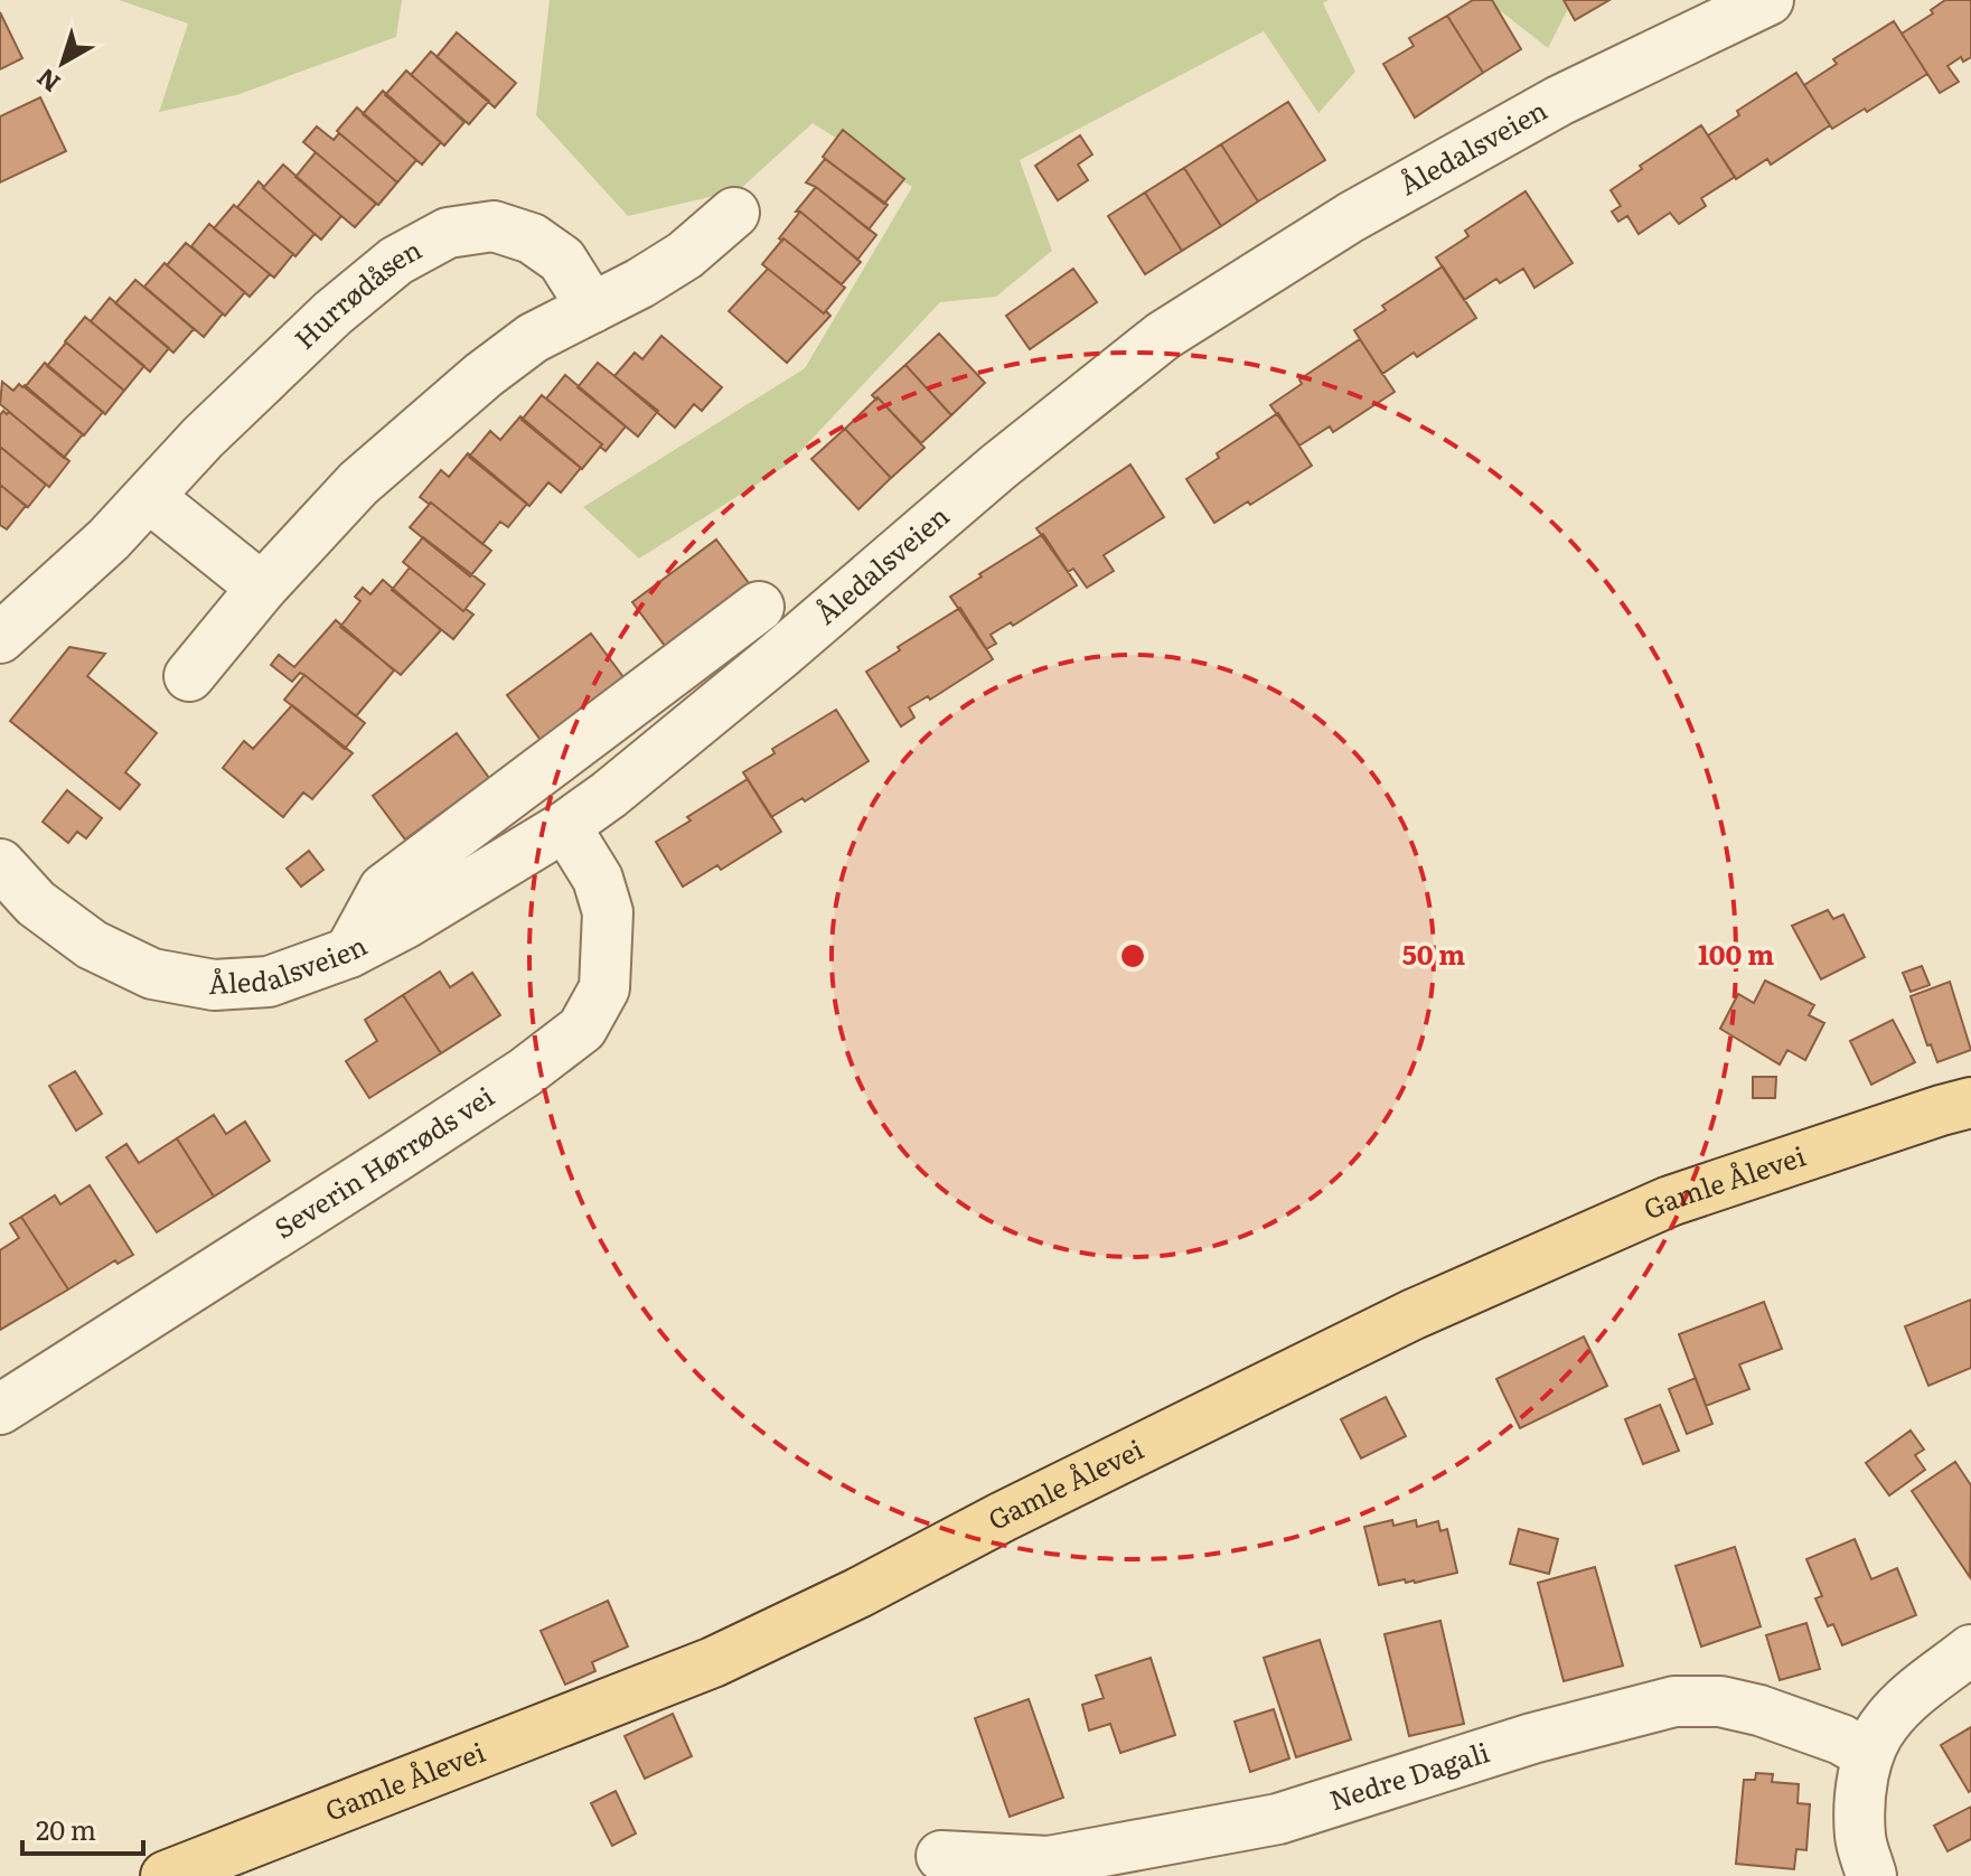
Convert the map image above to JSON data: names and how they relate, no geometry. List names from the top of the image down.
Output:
{
  "streets": {
    "main road": ["Gamle Ålevei"],
    "street": [
      "Åledalsveien",
      "Hurrødåsen",
      "Severin Hørrøds vei",
      "Nedre Dagali"
    ]
  },
  "crossings": [
    ["Åledalsveien", "Severin Hørrøds vei"]
  ],
  "scale_bar": "20 m",
  "north": "bottom left",
  "rings": ["50 m", "100 m"]
}
